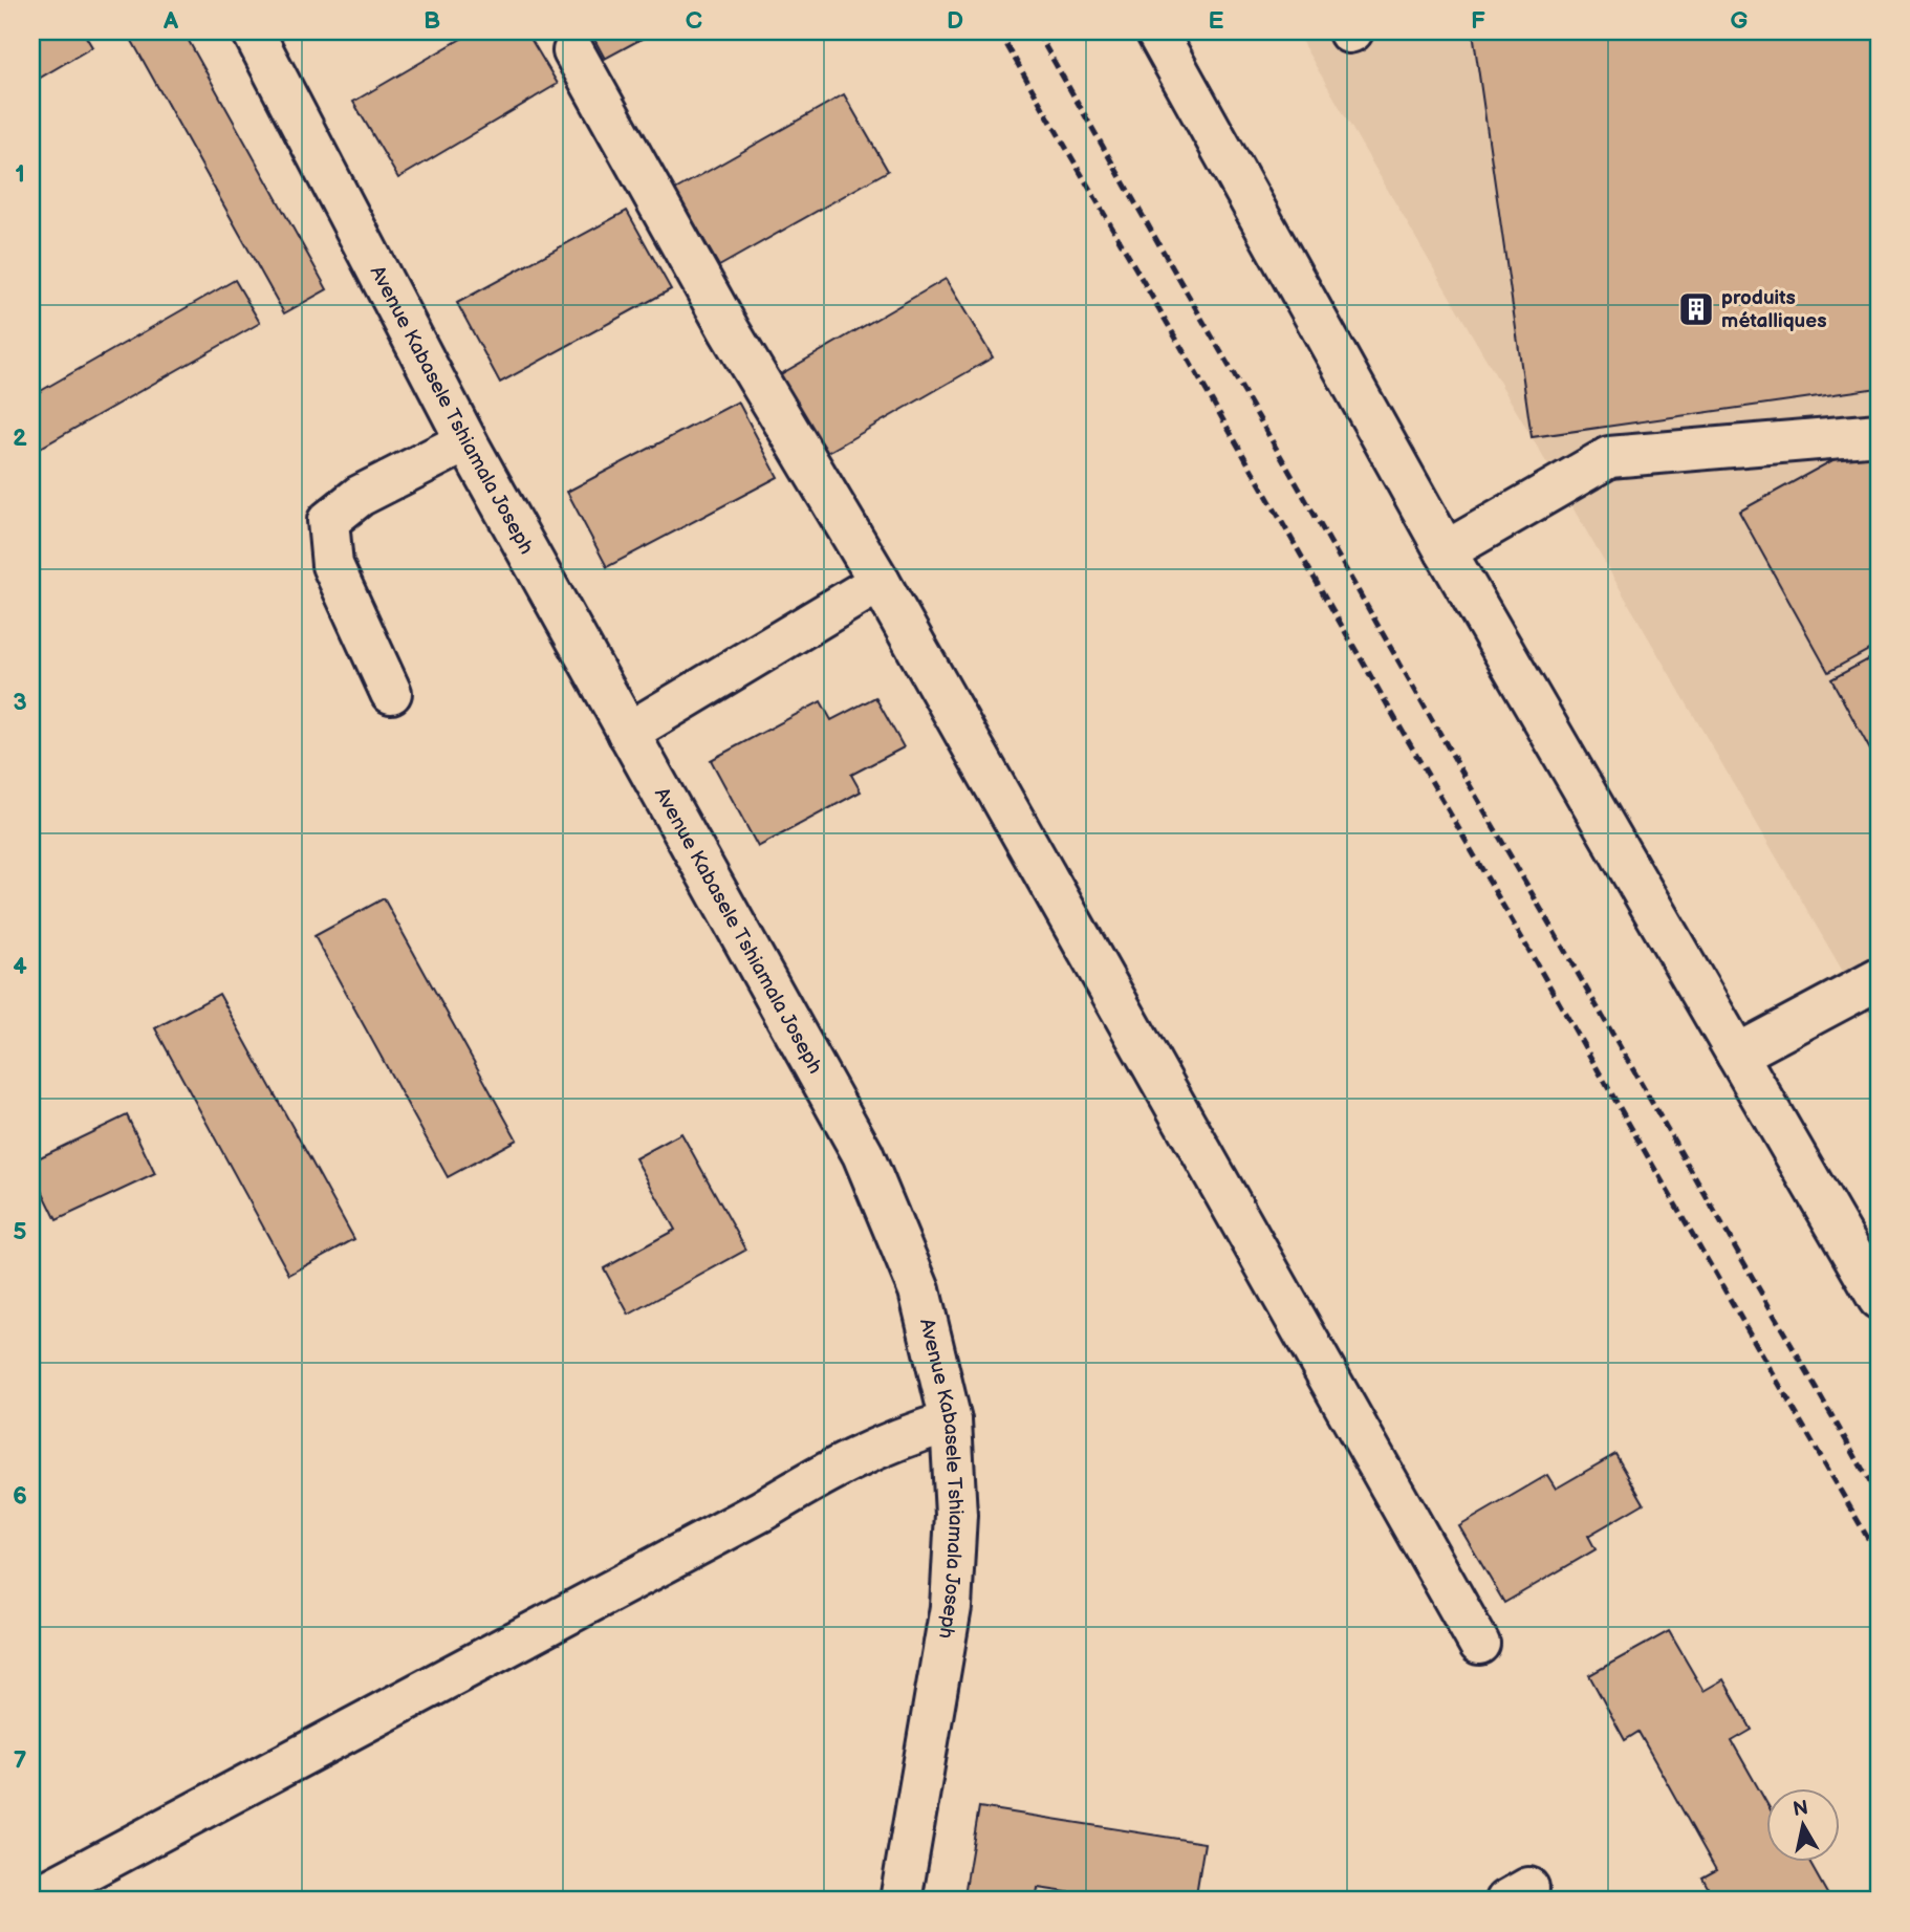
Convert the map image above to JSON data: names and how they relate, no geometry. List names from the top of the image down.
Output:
{
  "streets": {
    "main road": ["Avenue Kabasele Tshiamala Joseph"]
  },
  "places": {
    "building": ["produits métalliques"]
  },
  "north": "top",
  "grid": {
    "columns": [
      "A",
      "B",
      "C",
      "D",
      "E",
      "F",
      "G"
    ],
    "rows": [
      "1",
      "2",
      "3",
      "4",
      "5",
      "6",
      "7"
    ]
  }
}
